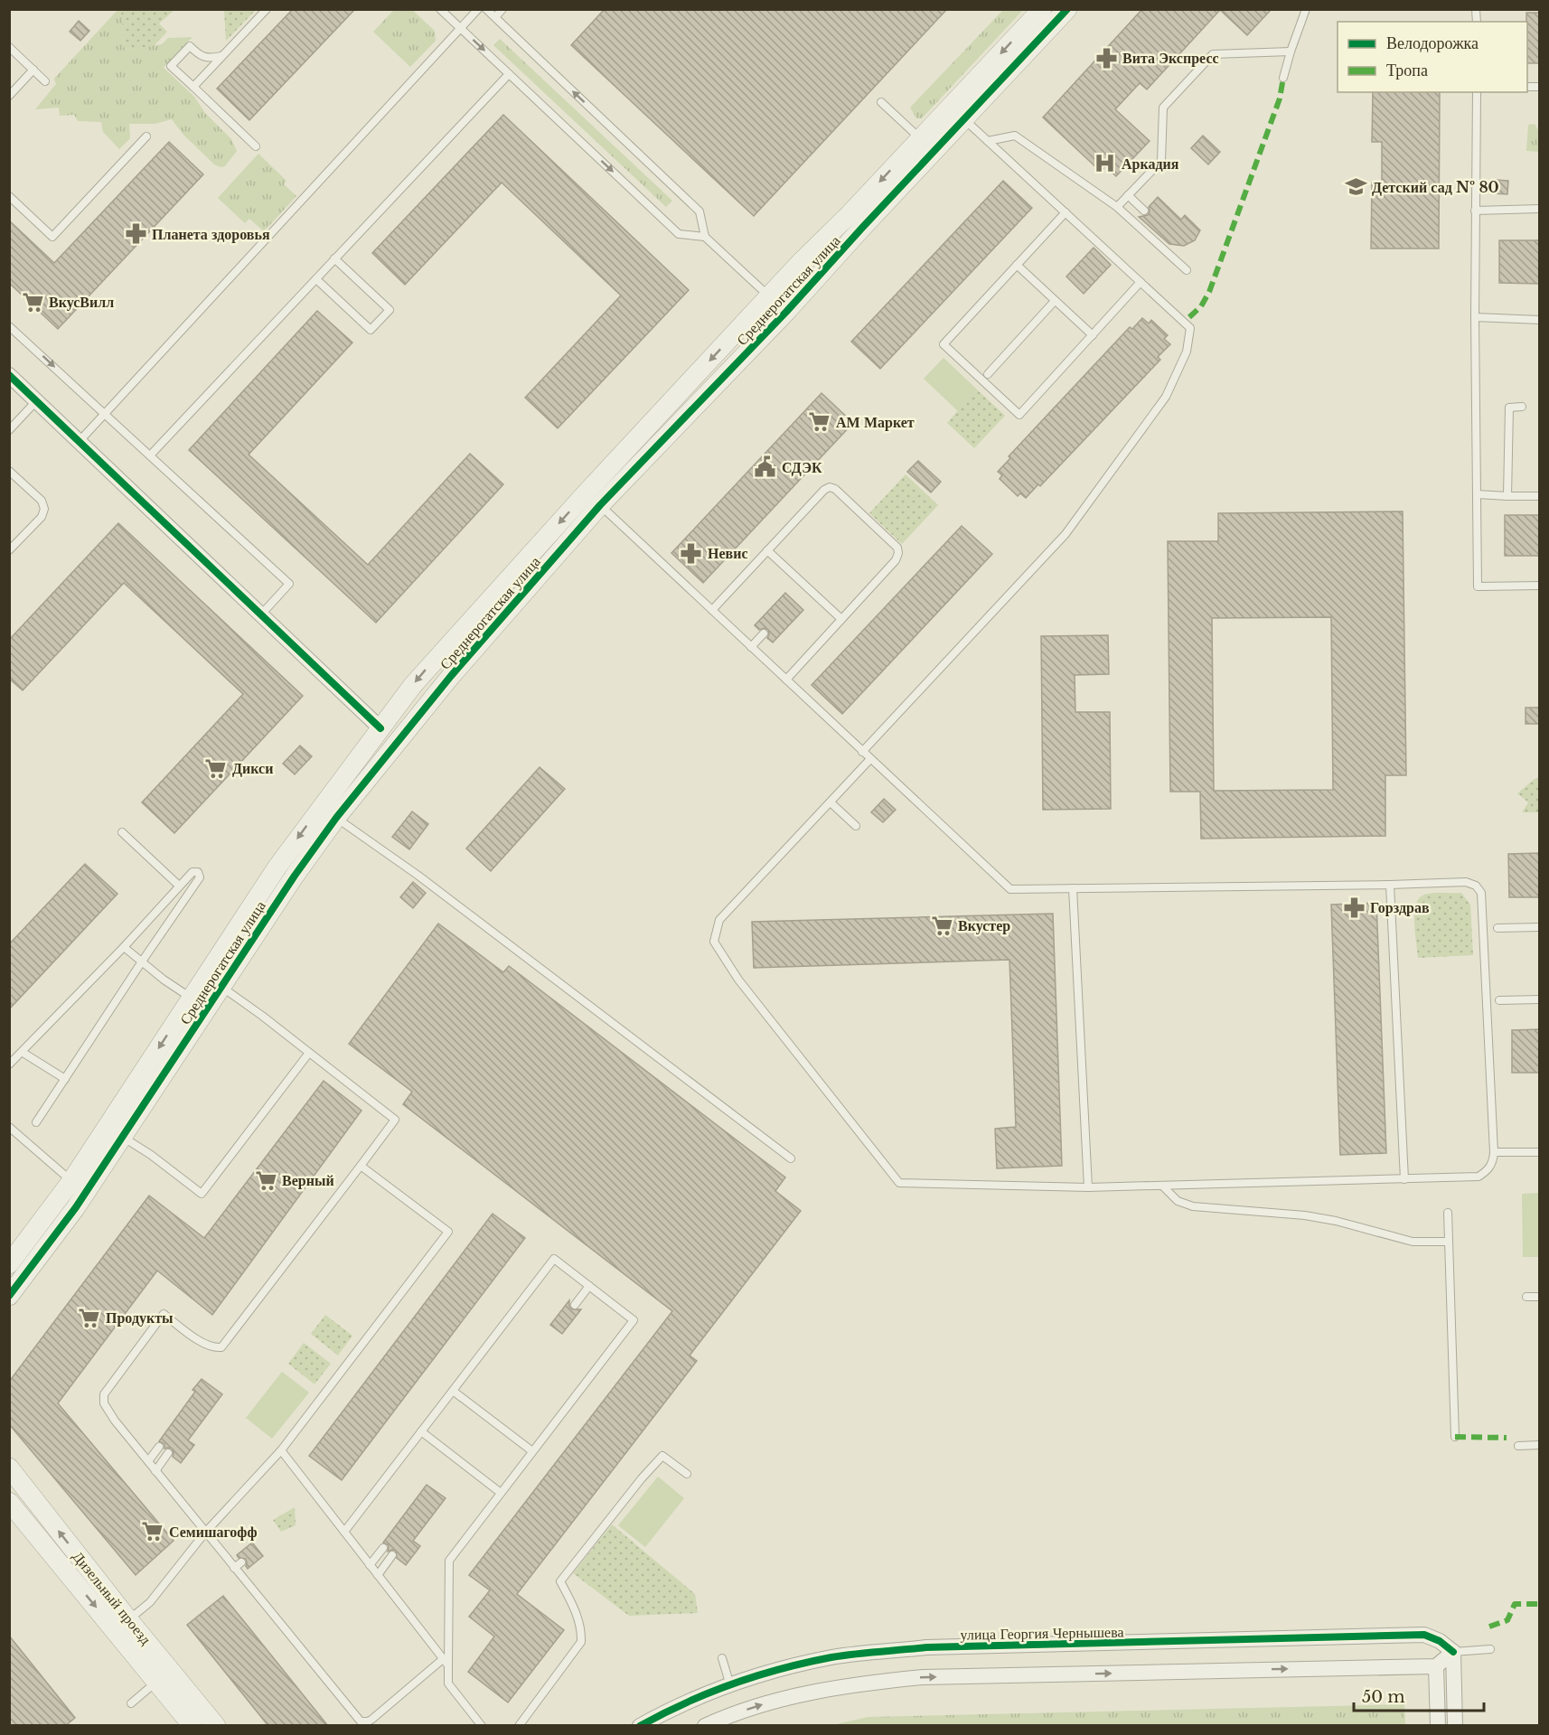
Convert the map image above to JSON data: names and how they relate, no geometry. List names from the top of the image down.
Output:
{
  "streets": {
    "street": ["Среднерогатская улица", "Дизельный проезд", "улица Георгия Чернышева"]
  },
  "places": {
    "pharmacy": [
      "Вита Экспресс",
      "Планета здоровья",
      "Невис",
      "Горздрав"
    ],
    "hospital": ["Аркадия"],
    "school or university": ["Детский сад № 80"],
    "supermarket": [
      "ВкусВилл",
      "АМ Маркет",
      "Дикси",
      "Вкустер",
      "Верный",
      "Продукты",
      "Семишагофф"
    ],
    "public building": ["СДЭК"]
  },
  "legend": ["Велодорожка", "Тропа"],
  "scale_bar": "50 m"
}
